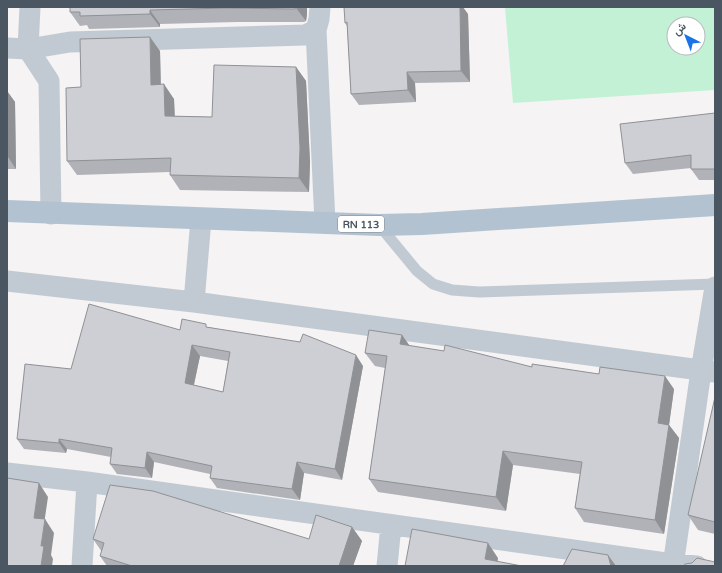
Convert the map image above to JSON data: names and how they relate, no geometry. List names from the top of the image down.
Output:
{
  "streets": {
    "main road": ["RN 113"]
  },
  "north": "top left"
}
